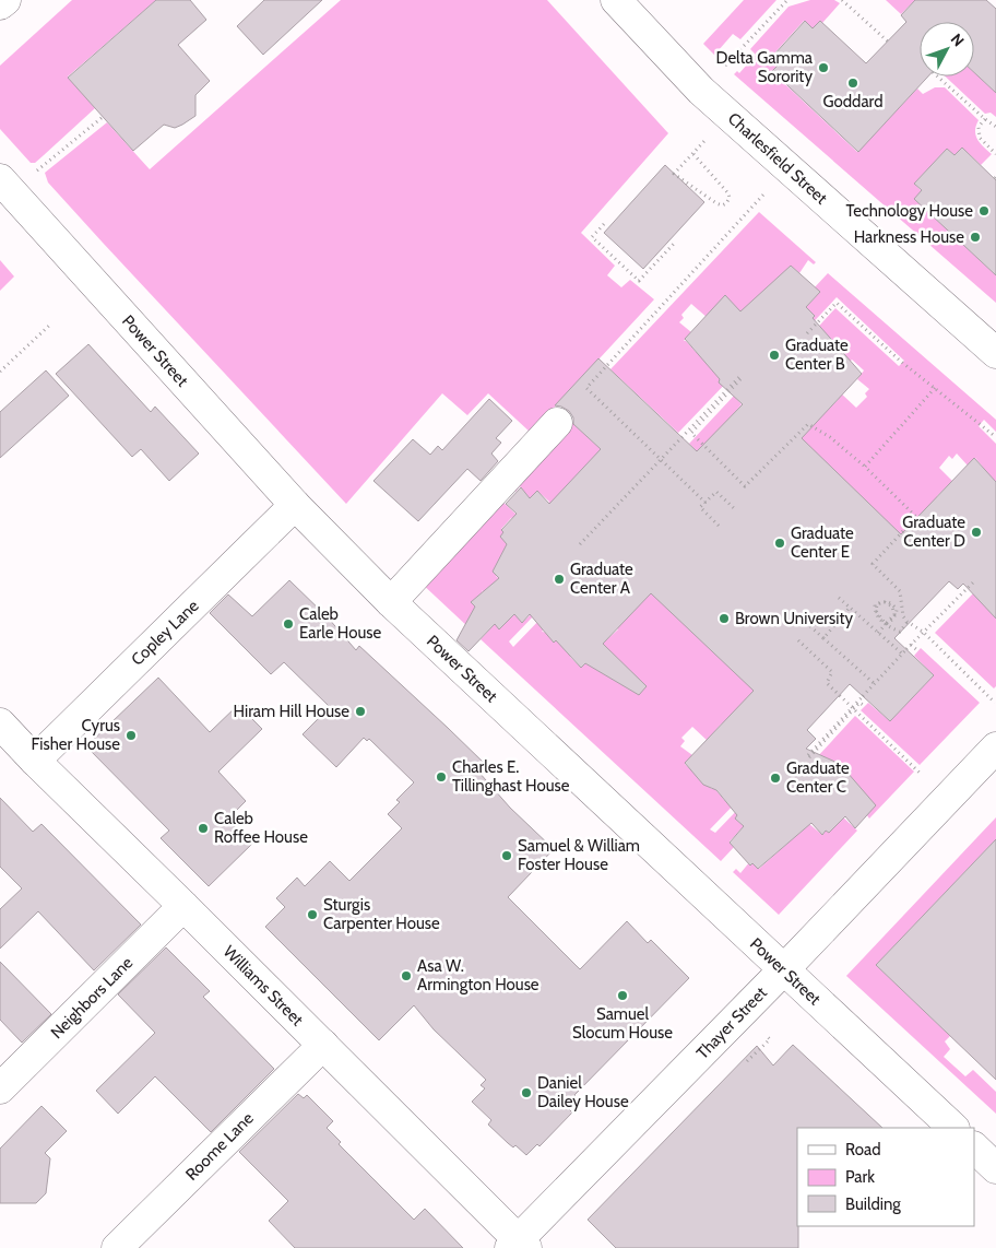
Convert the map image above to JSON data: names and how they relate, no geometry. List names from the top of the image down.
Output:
{
  "streets": {
    "street": [
      "Charlesfield Street",
      "Power Street",
      "Copley Lane",
      "Williams Street",
      "Neighbors Lane",
      "Thayer Street",
      "Roome Lane"
    ]
  },
  "crossings": [
    ["Power Street", "Copley Lane"],
    ["Power Street", "Thayer Street"],
    ["Copley Lane", "Williams Street"],
    ["Williams Street", "Neighbors Lane"],
    ["Williams Street", "Thayer Street"],
    ["Williams Street", "Roome Lane"]
  ],
  "places": [
    "Delta Gamma Sorority",
    "Goddard",
    "Technology House",
    "Harkness House",
    "Graduate Center B",
    "Graduate Center D",
    "Graduate Center E",
    "Graduate Center A",
    "Brown University",
    "Caleb Earle House",
    "Hiram Hill House",
    "Cyrus Fisher House",
    "Charles E. Tillinghast House",
    "Graduate Center C",
    "Caleb Roffee House",
    "Samuel & William Foster House",
    "Sturgis Carpenter House",
    "Asa W. Armington House",
    "Samuel Slocum House",
    "Daniel Dailey House"
  ],
  "legend": ["Road", "Park", "Building"],
  "north": "top right"
}
